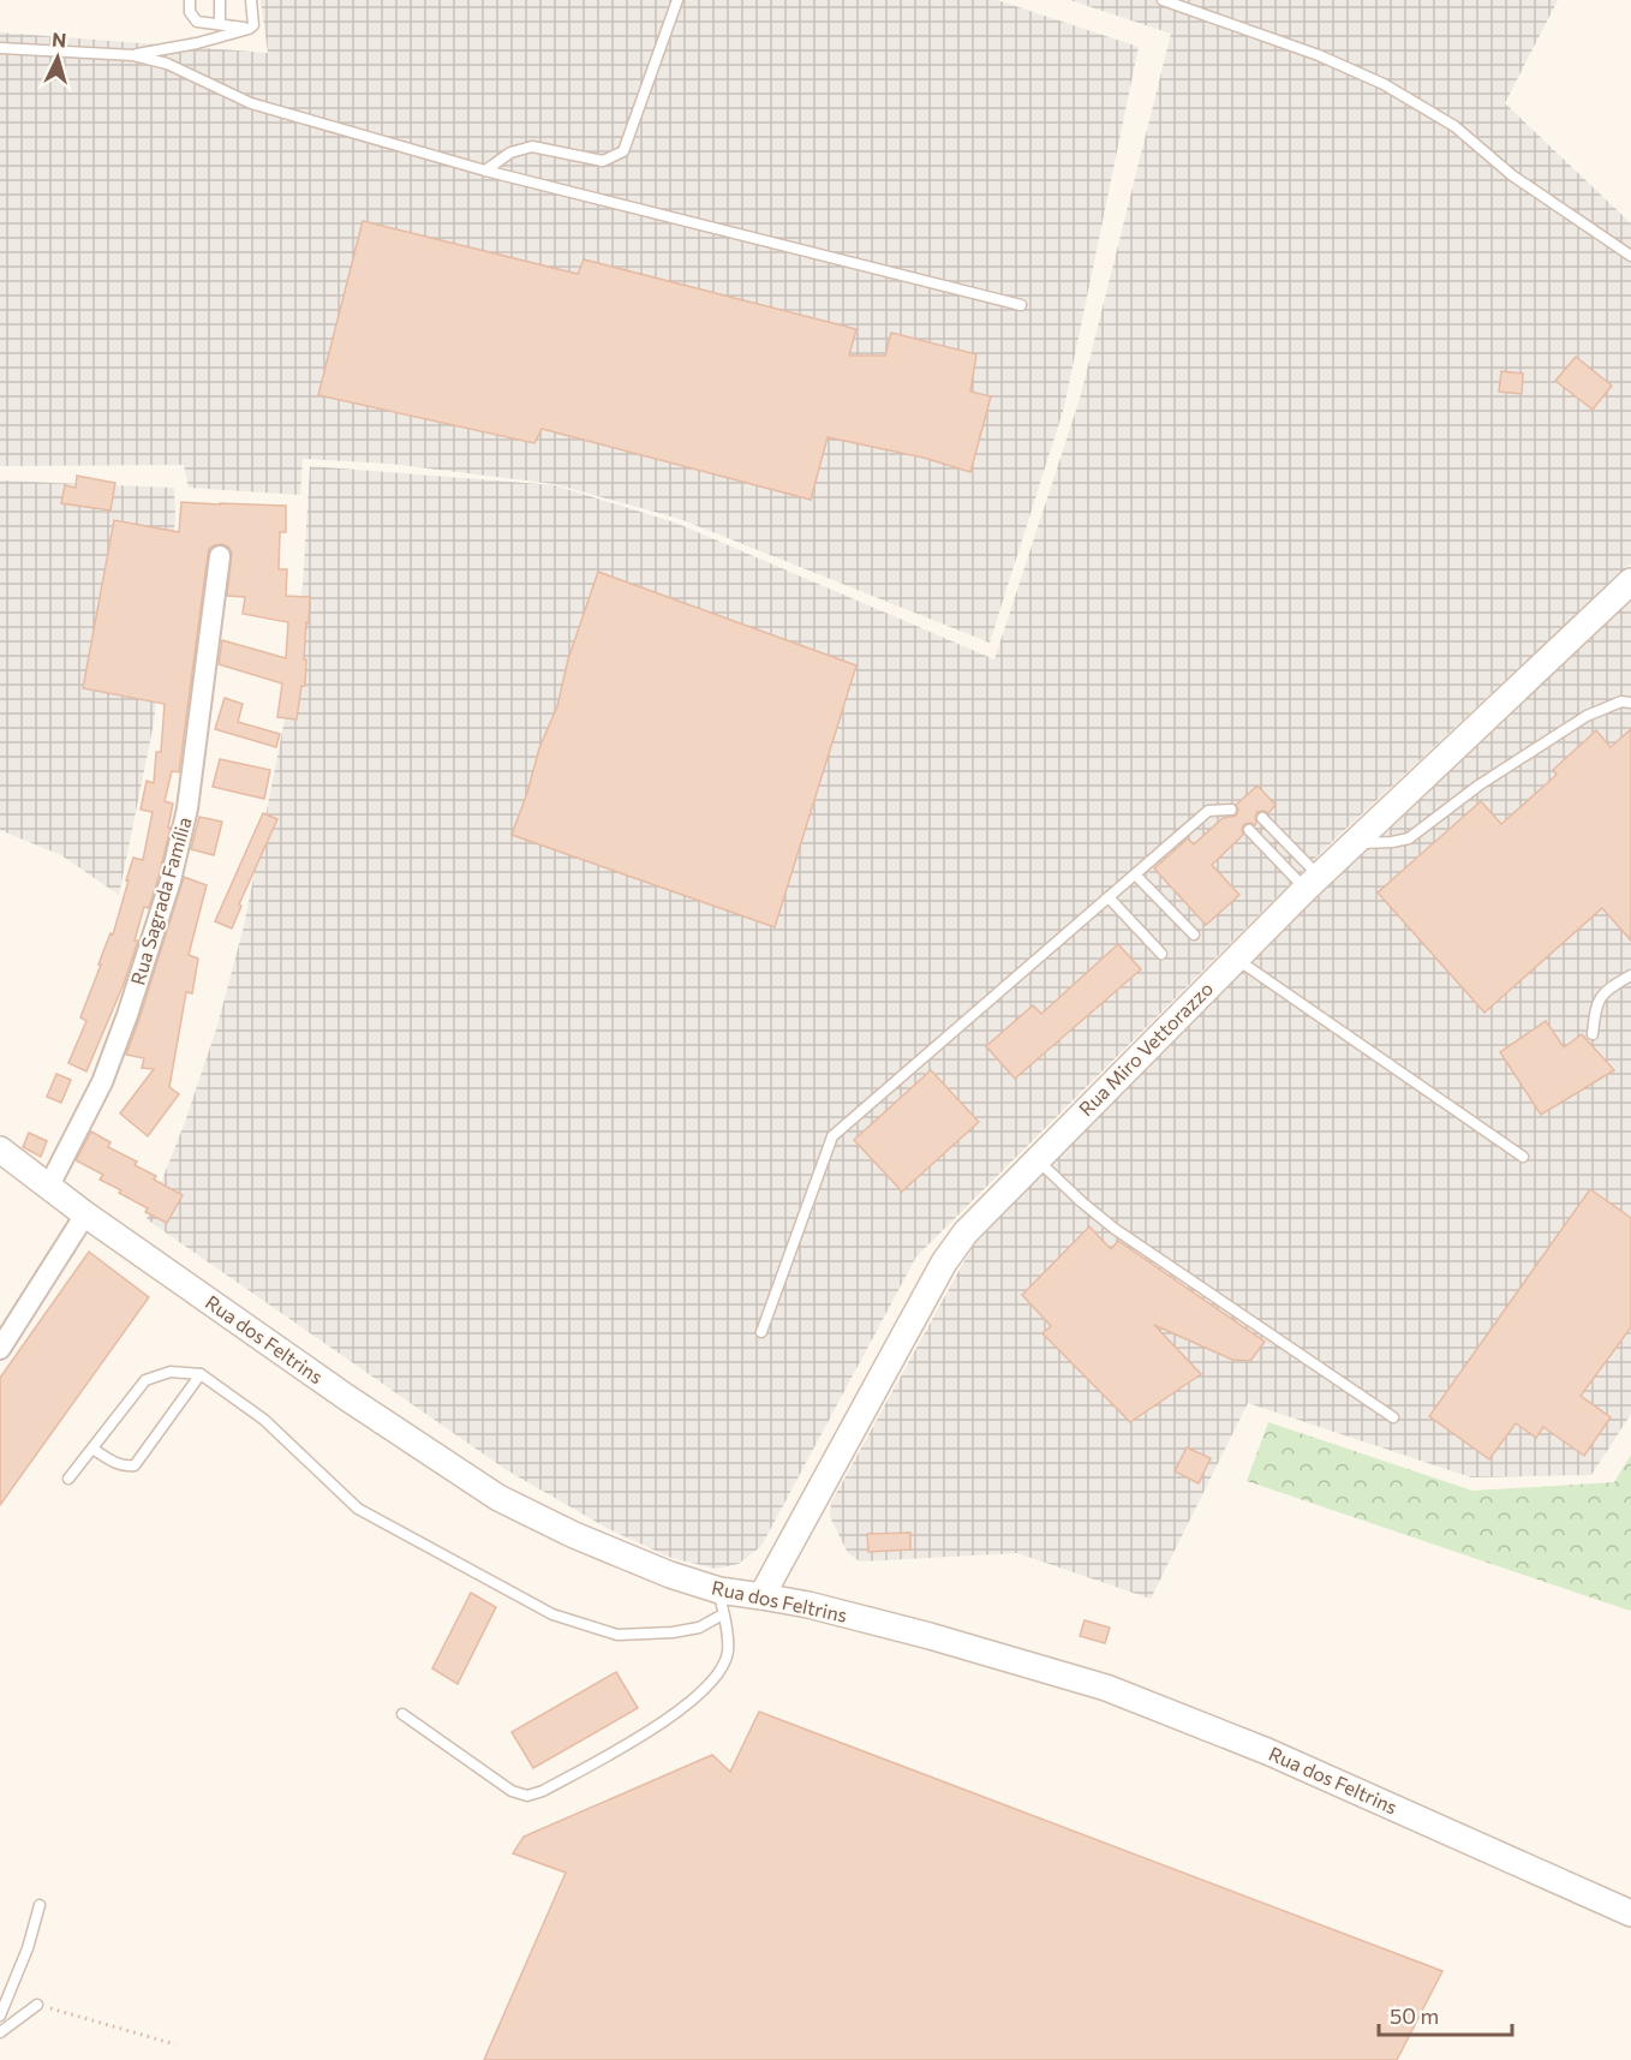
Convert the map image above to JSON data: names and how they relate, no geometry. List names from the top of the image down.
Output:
{
  "streets": {
    "street": ["Rua Sagrada Família", "Rua Miro Vettorazzo", "Rua dos Feltrins"]
  },
  "crossings": [
    ["Rua Sagrada Família", "Rua dos Feltrins"],
    ["Rua Miro Vettorazzo", "Rua dos Feltrins"]
  ],
  "scale_bar": "50 m",
  "north": "top"
}
